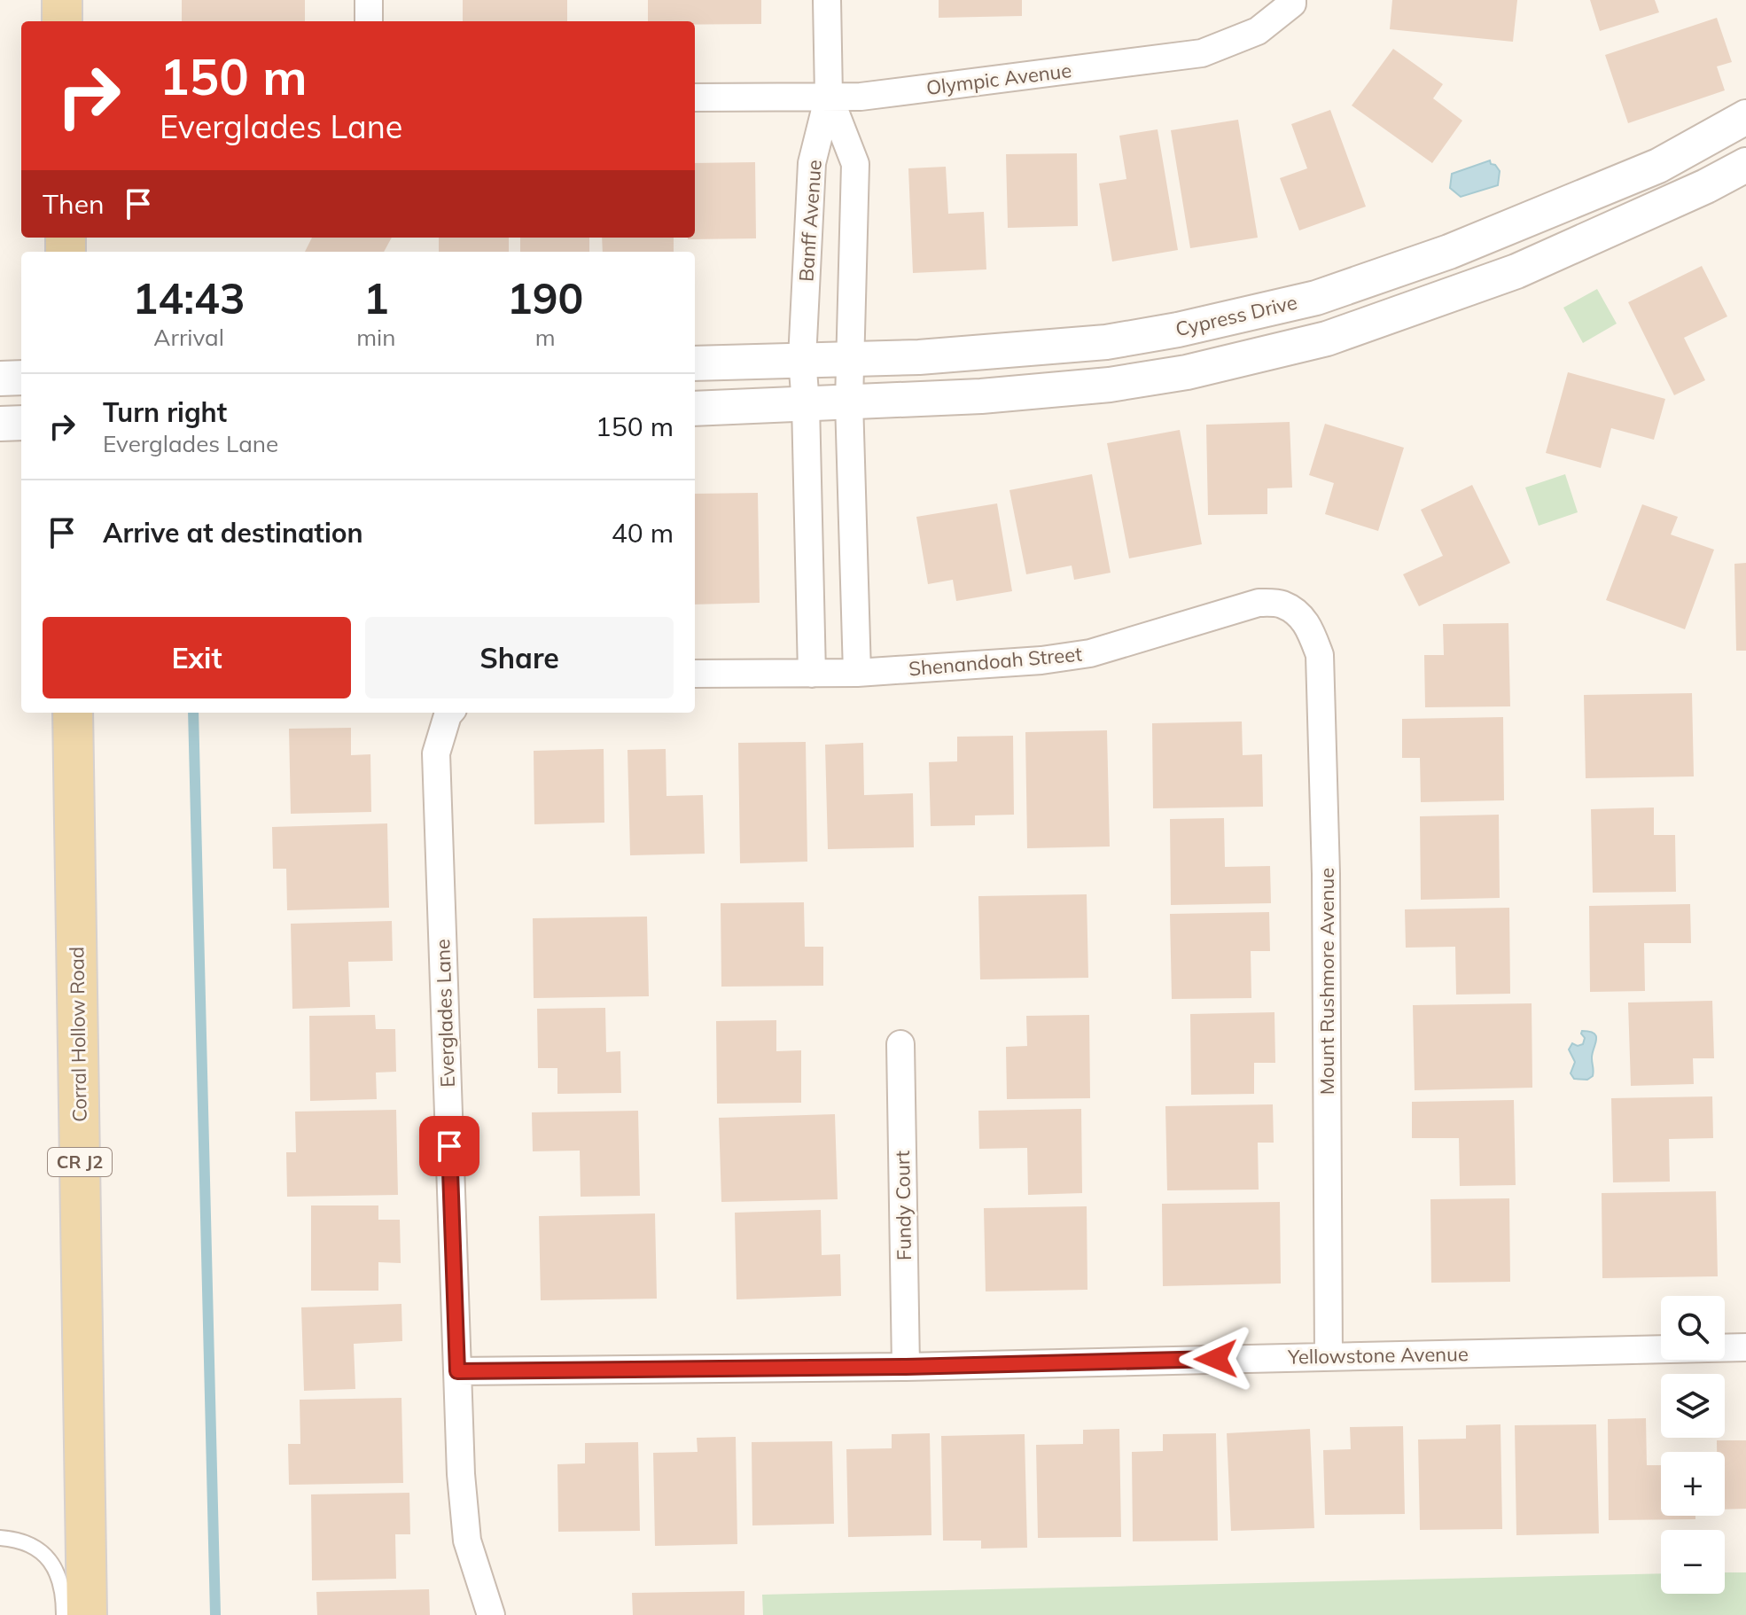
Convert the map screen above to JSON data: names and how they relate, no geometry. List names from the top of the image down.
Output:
{
  "streets": {
    "main road": ["Corral Hollow Road", "CR J2"],
    "street": [
      "Olympic Avenue",
      "Banff Avenue",
      "Cypress Drive",
      "Shenandoah Street",
      "Mount Rushmore Avenue",
      "Everglades Lane",
      "Fundy Court",
      "Yellowstone Avenue"
    ]
  },
  "crossings": [
    ["Olympic Avenue", "Banff Avenue"],
    ["Banff Avenue", "Cypress Drive"],
    ["Banff Avenue", "Shenandoah Street"],
    ["Shenandoah Street", "Mount Rushmore Avenue"],
    ["Mount Rushmore Avenue", "Yellowstone Avenue"],
    ["Everglades Lane", "Yellowstone Avenue"],
    ["Fundy Court", "Yellowstone Avenue"]
  ],
  "page": {
    "turn": ["150 m", "Everglades Lane"],
    "then": "Then",
    "eta": [
      "14:43",
      "Arrival",
      "1",
      "min",
      "190",
      "m"
    ],
    "list": [
      {
        "name": "Turn right",
        "note": "Everglades Lane",
        "value": "150 m"
      },
      {
        "name": "Arrive at destination",
        "value": "40 m"
      }
    ],
    "buttons": ["Exit", "Share"],
    "map_buttons": ["+", "−"]
  }
}
